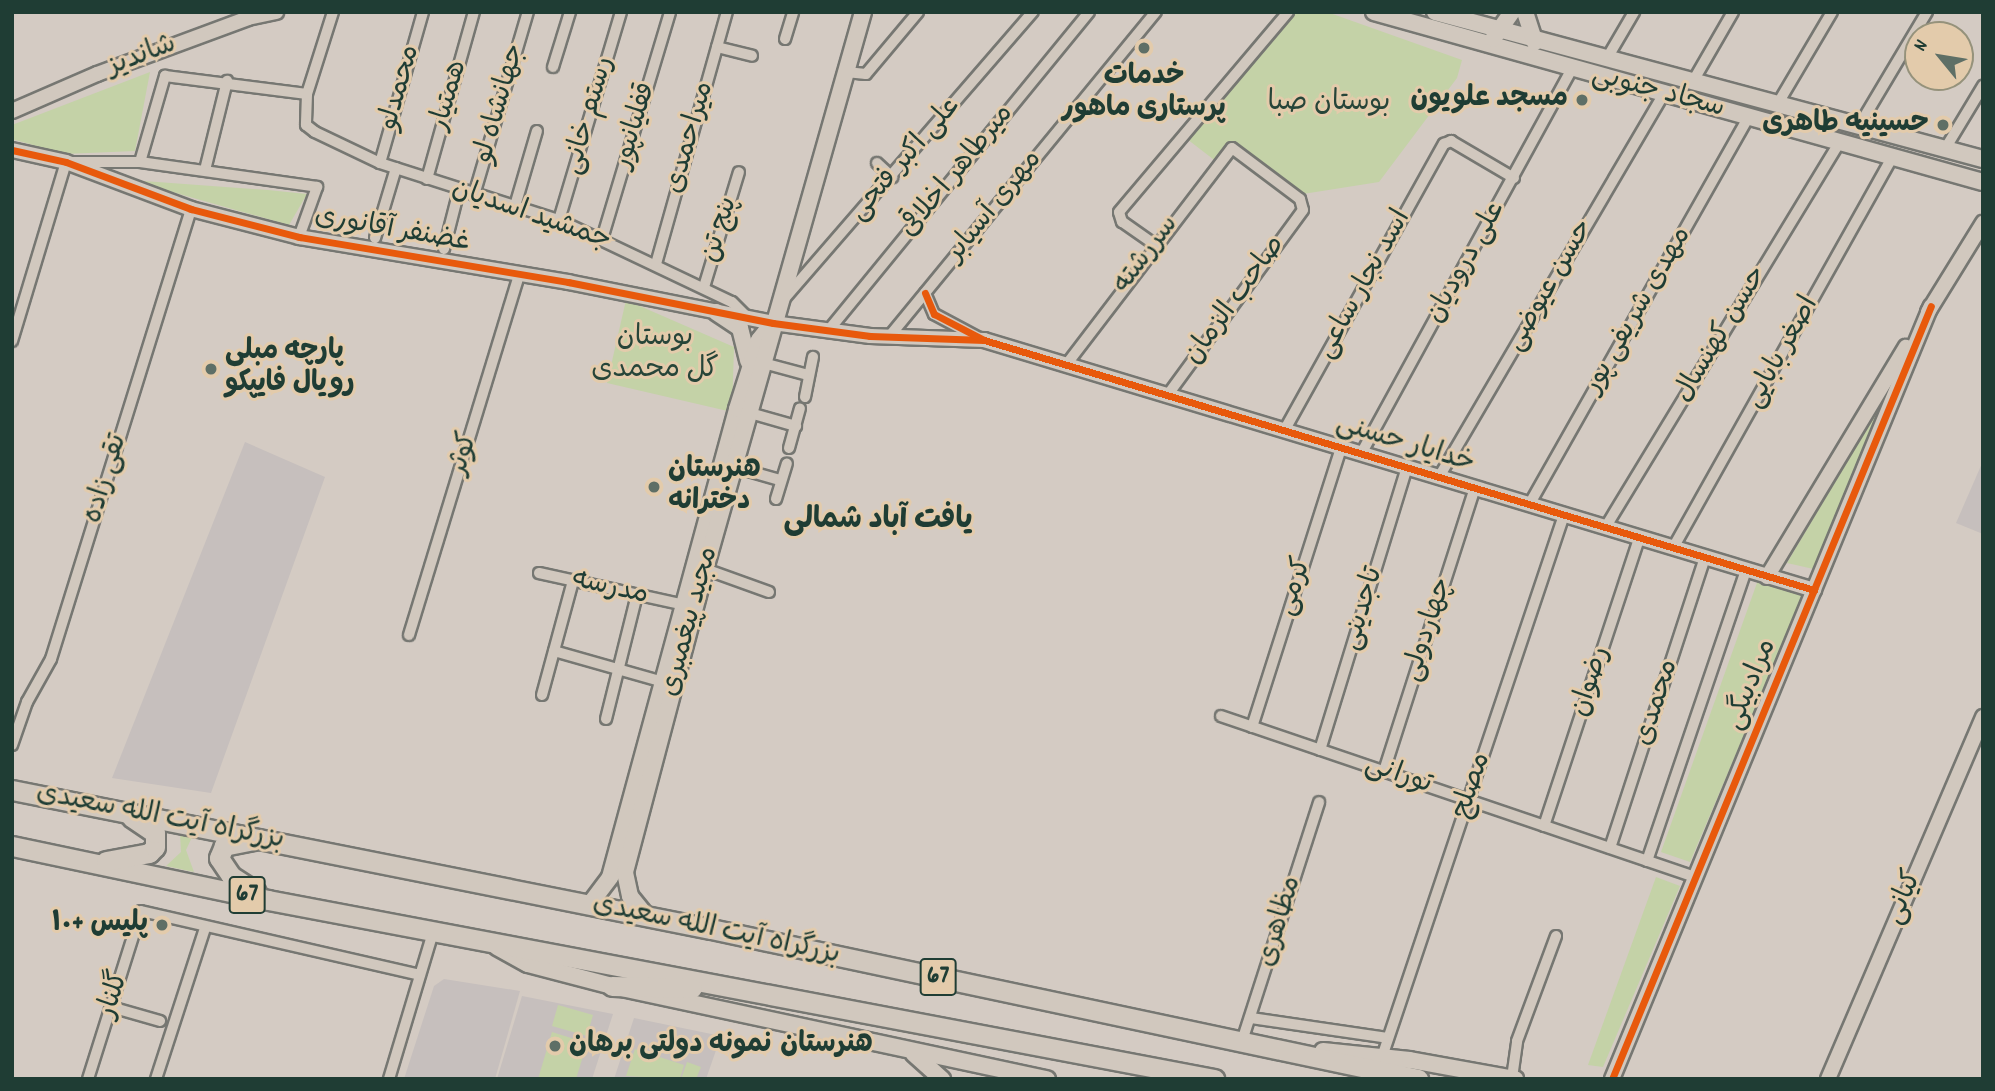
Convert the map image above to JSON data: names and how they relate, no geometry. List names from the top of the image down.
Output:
{
  "streets": {
    "highway": ["بزرگراه آیت الله سعیدی", "67"],
    "main road": ["سجاد جنوبی", "مجید پیغمبری"],
    "street": [
      "شاندیز",
      "محمدلو",
      "همتیار",
      "جهانشاه لو",
      "رستم خانی",
      "قفلیانپور",
      "میراحمدی",
      "علی اکبر فتحی",
      "میرطاهر اخلاقی",
      "مهری آسیابر",
      "جمشید اسدیان",
      "پنج تن",
      "غضنفر آقانوری",
      "سررشته",
      "علی درودیان",
      "اسد نجار ساعی",
      "حسن عیوضی",
      "صاحب الزمان",
      "مهدی شریفی پور",
      "حسن کهنسال",
      "اصغر بابایی",
      "خدایار حسنی",
      "کوثر",
      "تقی زاده",
      "کرمی",
      "مدرسه",
      "تاجدینی",
      "چهاردولی",
      "رضوان",
      "مرادبیگی",
      "محمدی",
      "تورانی",
      "مصلح",
      "کیانی",
      "مظاهری",
      "گلنار"
    ]
  },
  "crossings": [
    ["محمدلو", "جمشید اسدیان"],
    ["سجاد جنوبی", "علی درودیان"],
    ["سجاد جنوبی", "حسن عیوضی"],
    ["سجاد جنوبی", "مهدی شریفی پور"],
    ["سجاد جنوبی", "حسن کهنسال"],
    ["سجاد جنوبی", "اصغر بابایی"],
    ["همتیار", "جمشید اسدیان"],
    ["جهانشاه لو", "جمشید اسدیان"],
    ["رستم خانی", "جمشید اسدیان"],
    ["قفلیانپور", "جمشید اسدیان"],
    ["میراحمدی", "جمشید اسدیان"],
    ["علی اکبر فتحی", "مجید پیغمبری"],
    ["میرطاهر اخلاقی", "خدایار حسنی"],
    ["مهری آسیابر", "خدایار حسنی"],
    ["جمشید اسدیان", "پنج تن"],
    ["جمشید اسدیان", "غضنفر آقانوری"],
    ["غضنفر آقانوری", "خدایار حسنی"],
    ["غضنفر آقانوری", "کوثر"],
    ["غضنفر آقانوری", "تقی زاده"],
    ["غضنفر آقانوری", "مجید پیغمبری"],
    ["سررشته", "صاحب الزمان"],
    ["سررشته", "خدایار حسنی"],
    ["علی درودیان", "اسد نجار ساعی"],
    ["علی درودیان", "خدایار حسنی"],
    ["اسد نجار ساعی", "خدایار حسنی"],
    ["حسن عیوضی", "خدایار حسنی"],
    ["صاحب الزمان", "خدایار حسنی"],
    ["مهدی شریفی پور", "خدایار حسنی"],
    ["حسن کهنسال", "خدایار حسنی"],
    ["اصغر بابایی", "خدایار حسنی"],
    ["خدایار حسنی", "کرمی"],
    ["خدایار حسنی", "تاجدینی"],
    ["خدایار حسنی", "مجید پیغمبری"],
    ["خدایار حسنی", "چهاردولی"],
    ["خدایار حسنی", "رضوان"],
    ["خدایار حسنی", "مرادبیگی"],
    ["خدایار حسنی", "محمدی"],
    ["خدایار حسنی", "مصلح"],
    ["کرمی", "تورانی"],
    ["مدرسه", "مجید پیغمبری"],
    ["تاجدینی", "تورانی"],
    ["چهاردولی", "تورانی"],
    ["رضوان", "تورانی"],
    ["مرادبیگی", "تورانی"],
    ["محمدی", "تورانی"],
    ["تورانی", "مصلح"],
    ["بزرگراه آیت الله سعیدی", "مظاهری"]
  ],
  "districts": ["یافت آباد شمالی"],
  "parks": ["بوستان صبا", "بوستان گل محمدی"],
  "places": [
    "خدمات پرستاری ماهور",
    "مسجد علویون",
    "حسینیه طاهری",
    "پارچه مبلی رویال فایپکو",
    "هنرستان دخترانه",
    "پلیس +۱۰",
    "هنرستان نمونه دولتی برهان"
  ],
  "north": "top left"
}
